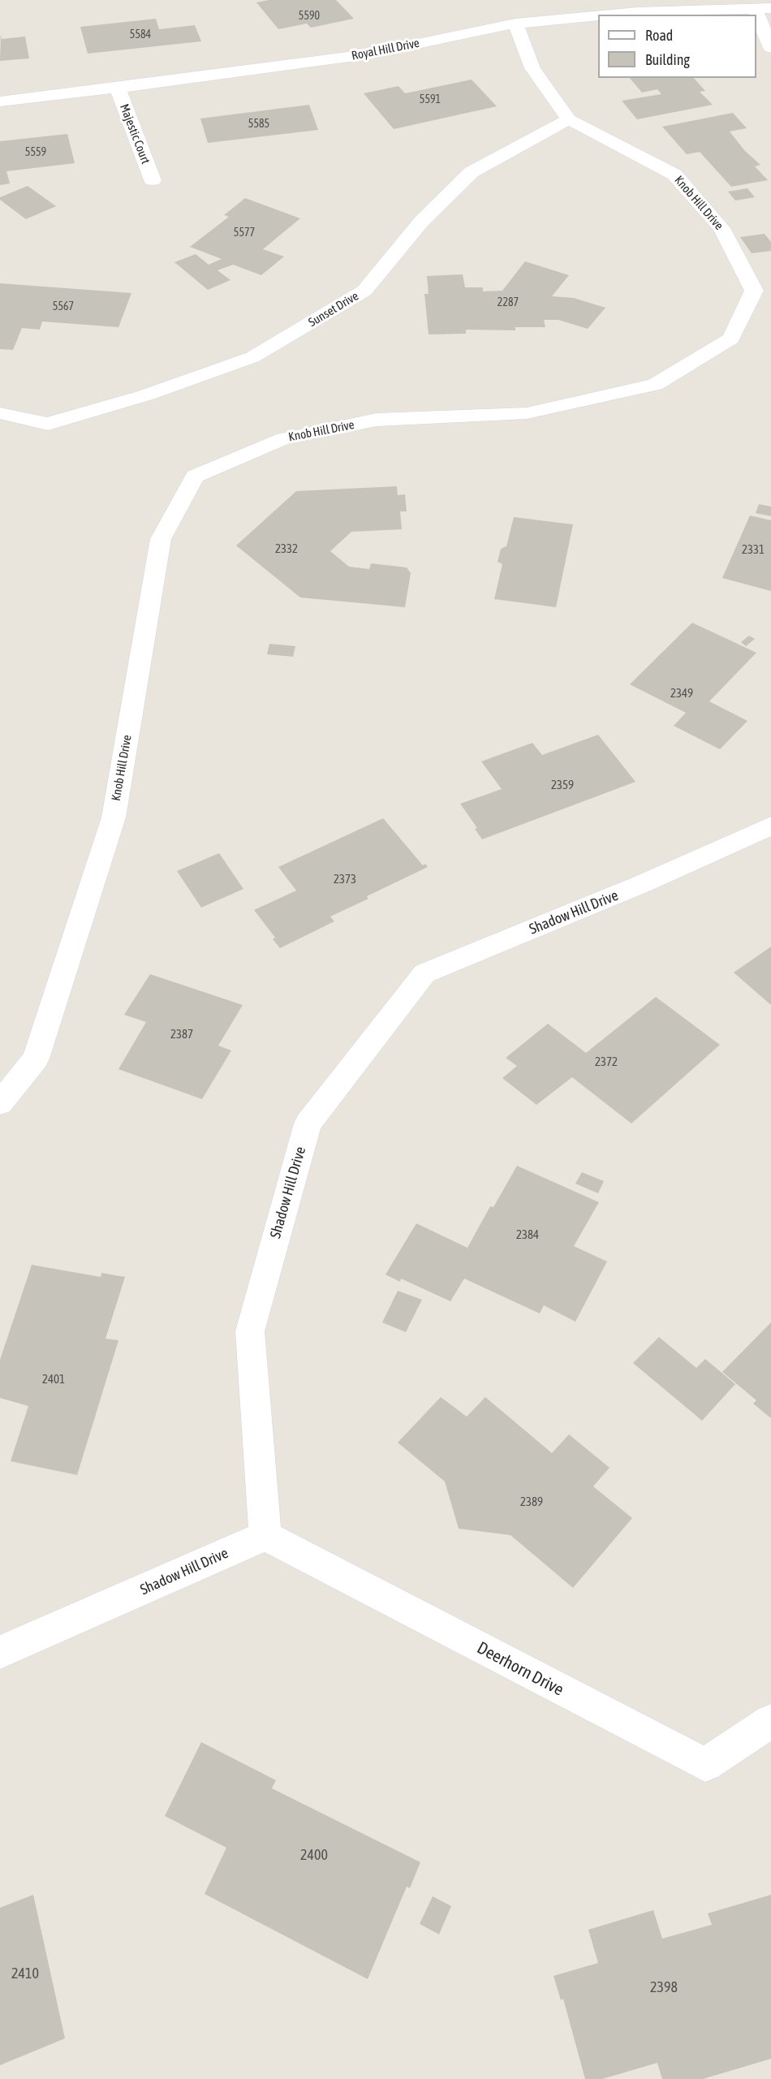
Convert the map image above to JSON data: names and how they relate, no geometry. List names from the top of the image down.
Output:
{
  "streets": {
    "street": [
      "Royal Hill Drive",
      "Majestic Court",
      "Knob Hill Drive",
      "Sunset Drive",
      "Shadow Hill Drive",
      "Deerhorn Drive"
    ]
  },
  "crossings": [
    ["Royal Hill Drive", "Majestic Court"],
    ["Knob Hill Drive", "Sunset Drive"],
    ["Shadow Hill Drive", "Deerhorn Drive"]
  ],
  "house_numbers": [
    "5590",
    "5584",
    "5591",
    "5585",
    "5559",
    "5577",
    "2287",
    "5567",
    "2332",
    "2331",
    "2349",
    "2359",
    "2373",
    "2387",
    "2372",
    "2384",
    "2401",
    "2389",
    "2400",
    "2410",
    "2398"
  ],
  "legend": ["Road", "Building"]
}
